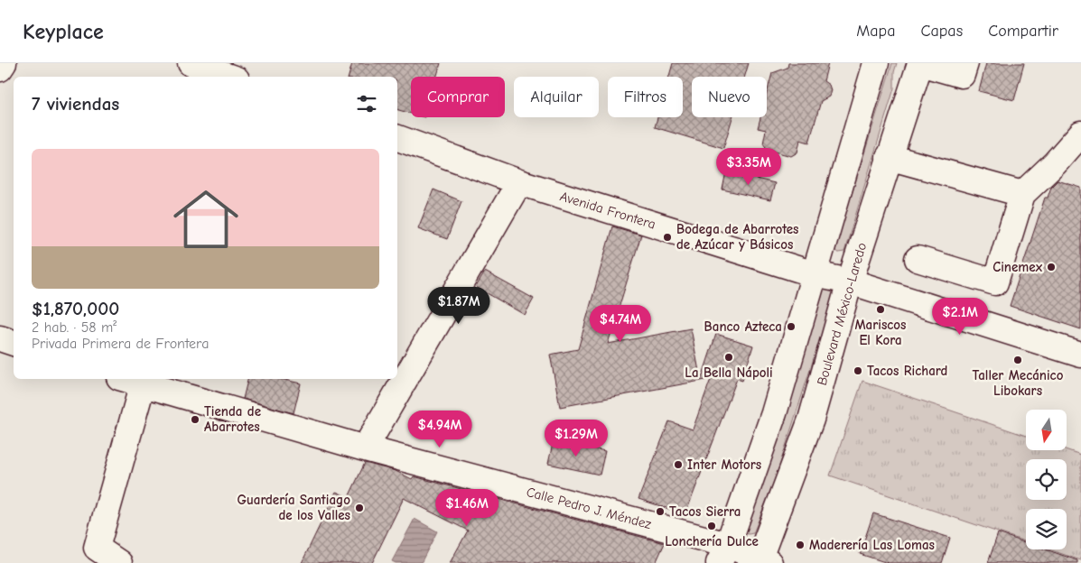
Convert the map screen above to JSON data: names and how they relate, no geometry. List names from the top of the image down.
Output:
{
  "streets": {
    "street": ["Avenida Frontera", "Boulevard México-Laredo", "Calle Pedro J. Méndez"]
  },
  "crossings": [
    ["Avenida Frontera", "Boulevard México-Laredo"],
    ["Boulevard México-Laredo", "Calle Pedro J. Méndez"]
  ],
  "places": [
    "Bodega de Abarrotes de Azúcar y Básicos",
    "Cinemex",
    "Mariscos El Kora",
    "Banco Azteca",
    "La Bella Nápoli",
    "Taller Mecánico Libokars",
    "Tacos Richard",
    "Tienda de Abarrotes",
    "Inter Motors",
    "Guardería Santiago de los Valles",
    "Tacos Sierra",
    "Lonchería Dulce",
    "Maderería Las Lomas"
  ],
  "north": "bottom",
  "page": {
    "header": "Keyplace",
    "nav": ["Mapa", "Capas", "Compartir"],
    "chip": [
      "Comprar",
      "Alquilar",
      "Filtros",
      "Nuevo"
    ],
    "heading": "7 viviendas",
    "list": [
      {
        "name": "$1,870,000",
        "note": "2 hab. · 58 m² · Privada Primera de Frontera"
      }
    ],
    "price": [
      "$3.35M",
      "$1.87M",
      "$2.1M",
      "$4.74M",
      "$4.94M",
      "$1.29M",
      "$1.46M"
    ]
  }
}
